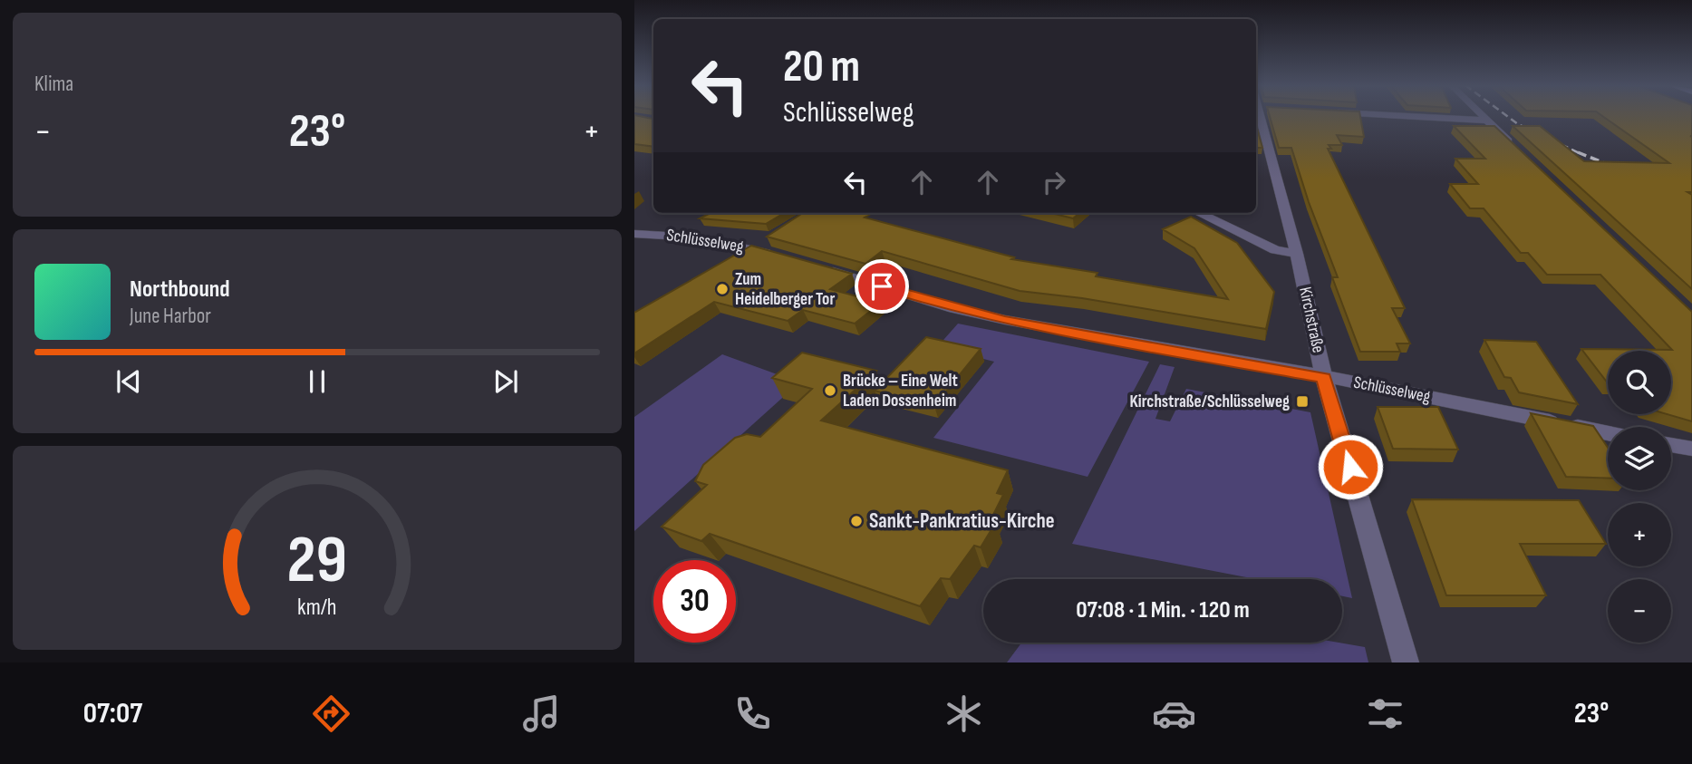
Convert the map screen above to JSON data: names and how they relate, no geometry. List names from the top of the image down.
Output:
{
  "streets": {
    "street": ["Schlüsselweg", "Kirchstraße"]
  },
  "crossings": [
    ["Schlüsselweg", "Kirchstraße"]
  ],
  "places": {
    "other": ["Zum Heidelberger Tor", "Brücke – Eine Welt Laden Dossenheim", "Sankt-Pankratius-Kirche"],
    "transit": ["Kirchstraße/Schlüsselweg"]
  },
  "page": {
    "tile": "Klima",
    "turn": ["20 m", "Schlüsselweg"],
    "heat": ["−", "23°", "+"],
    "song": ["Northbound", "June Harbor"],
    "map_buttons": ["+", "−"],
    "limit": "30",
    "trip": "07:08 · 1 Min. · 120 m",
    "tabs": ["07:07", "23°"],
    "gauge": ["29", "km/h"]
  }
}
